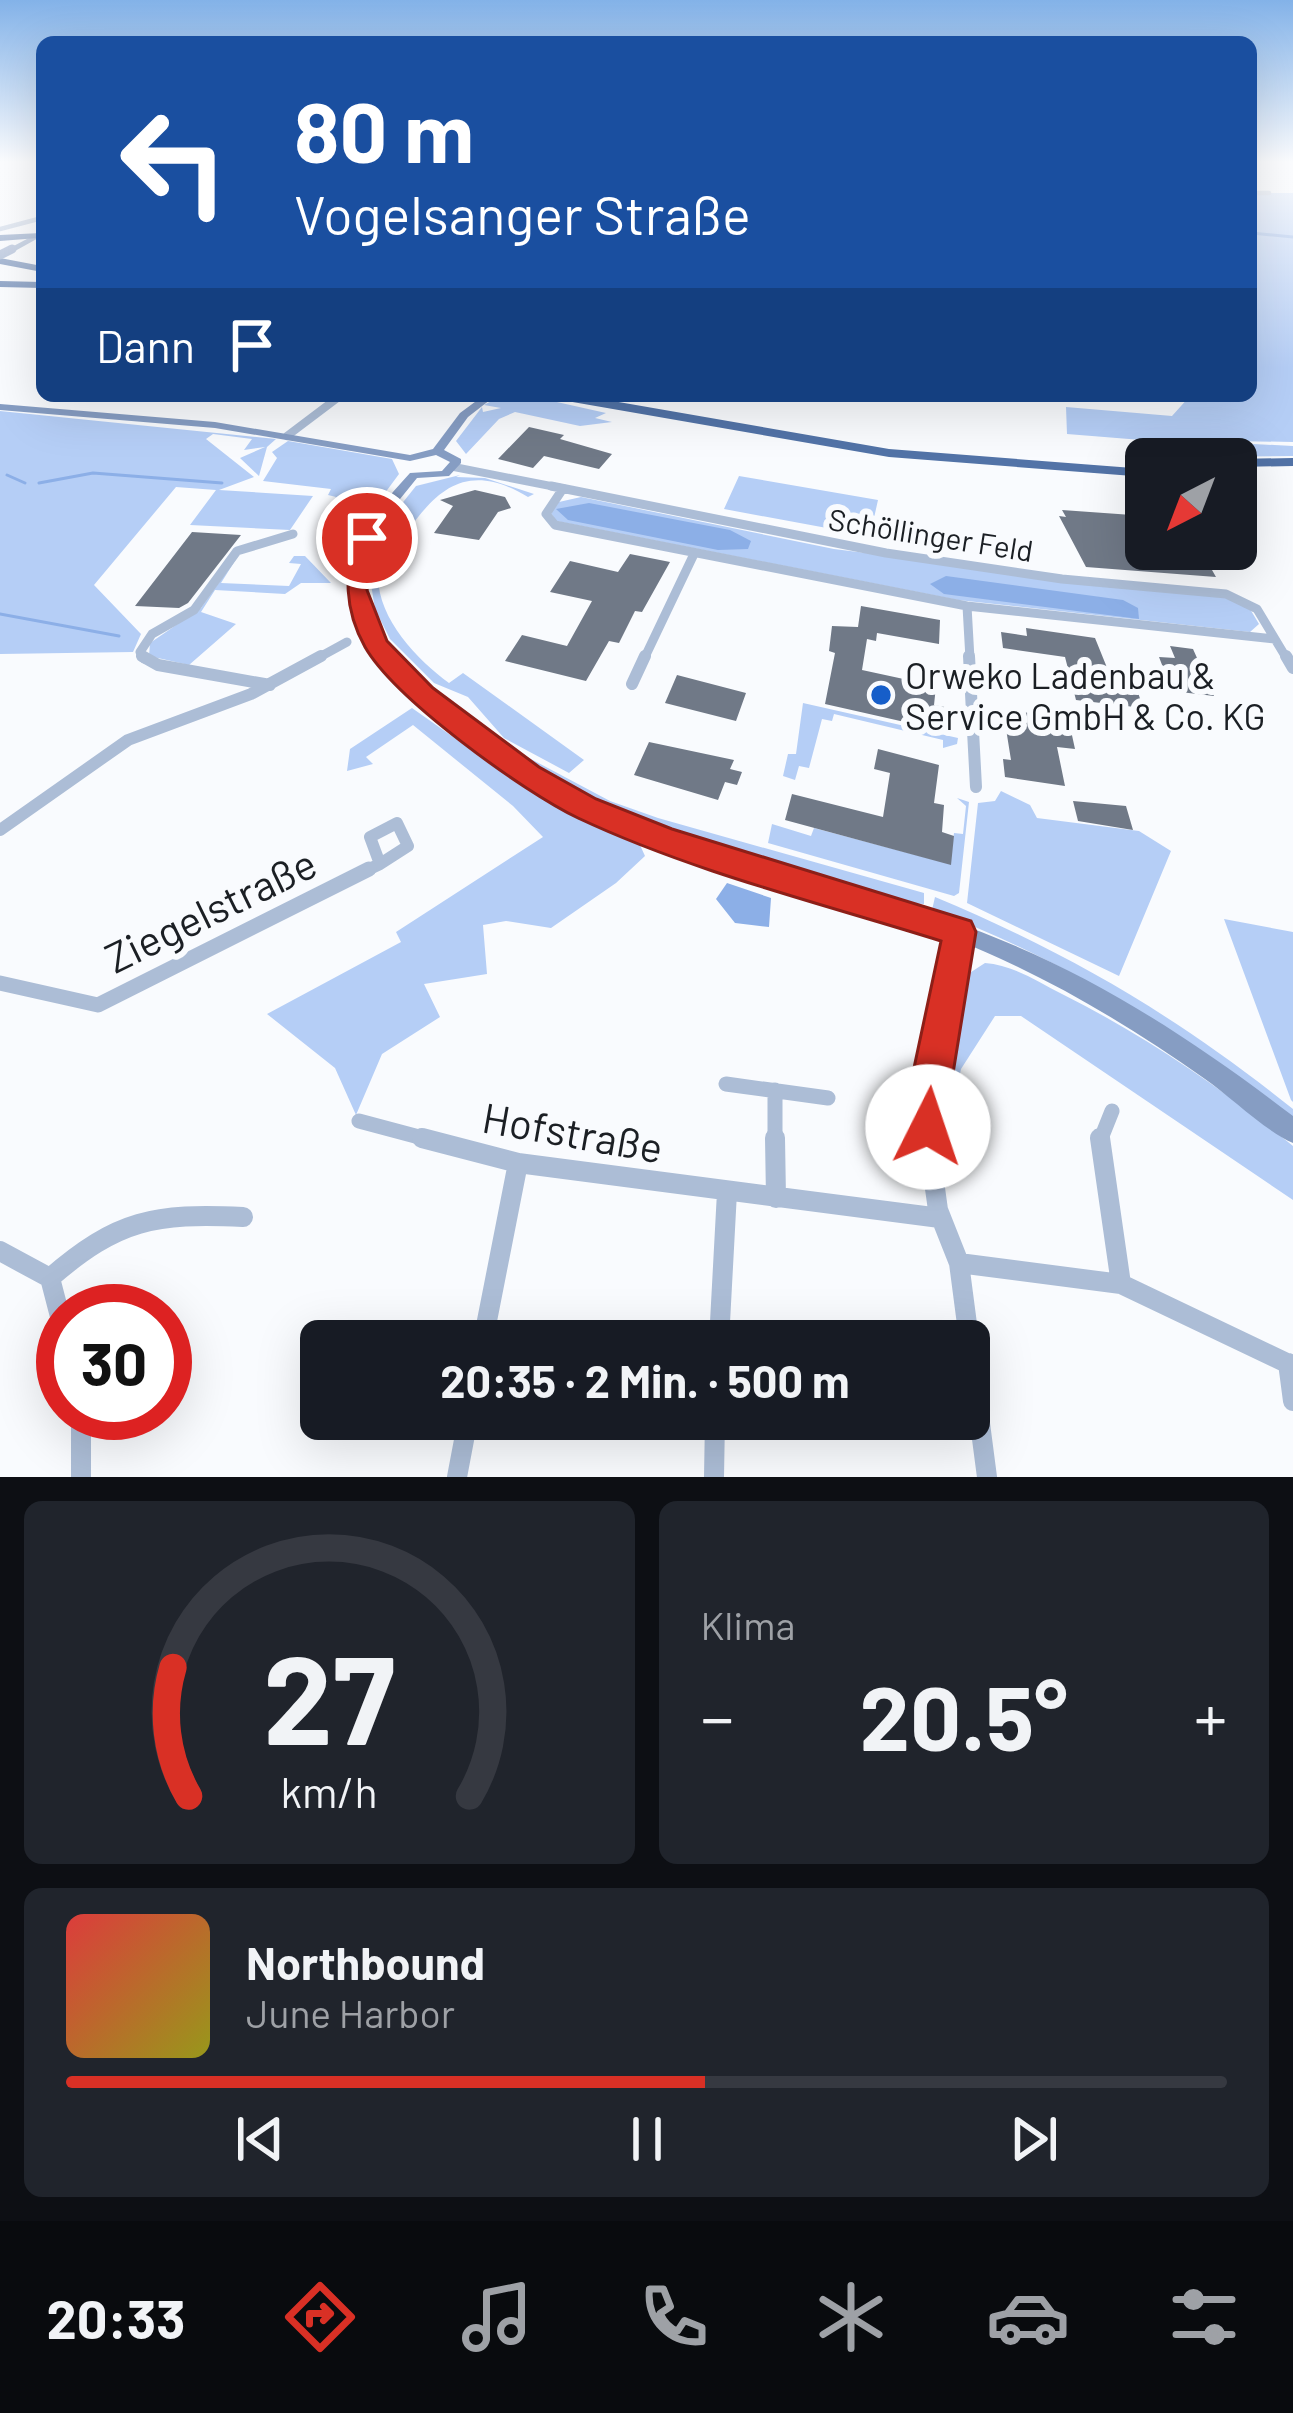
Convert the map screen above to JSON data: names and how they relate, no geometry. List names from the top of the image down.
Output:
{
  "streets": {
    "street": ["Schöllinger Feld", "Ziegelstraße", "Hofstraße"]
  },
  "places": ["Orweko Ladenbau & Service GmbH & Co. KG"],
  "north": "bottom left",
  "page": {
    "turn": ["80 m", "Vogelsanger Straße"],
    "then": "Dann",
    "limit": "30",
    "trip": "20:35 · 2 Min. · 500 m",
    "tile": "Klima",
    "heat": ["−", "20.5°", "+"],
    "song": ["Northbound", "June Harbor"],
    "tabs": "20:33",
    "gauge": ["27", "km/h"]
  }
}
